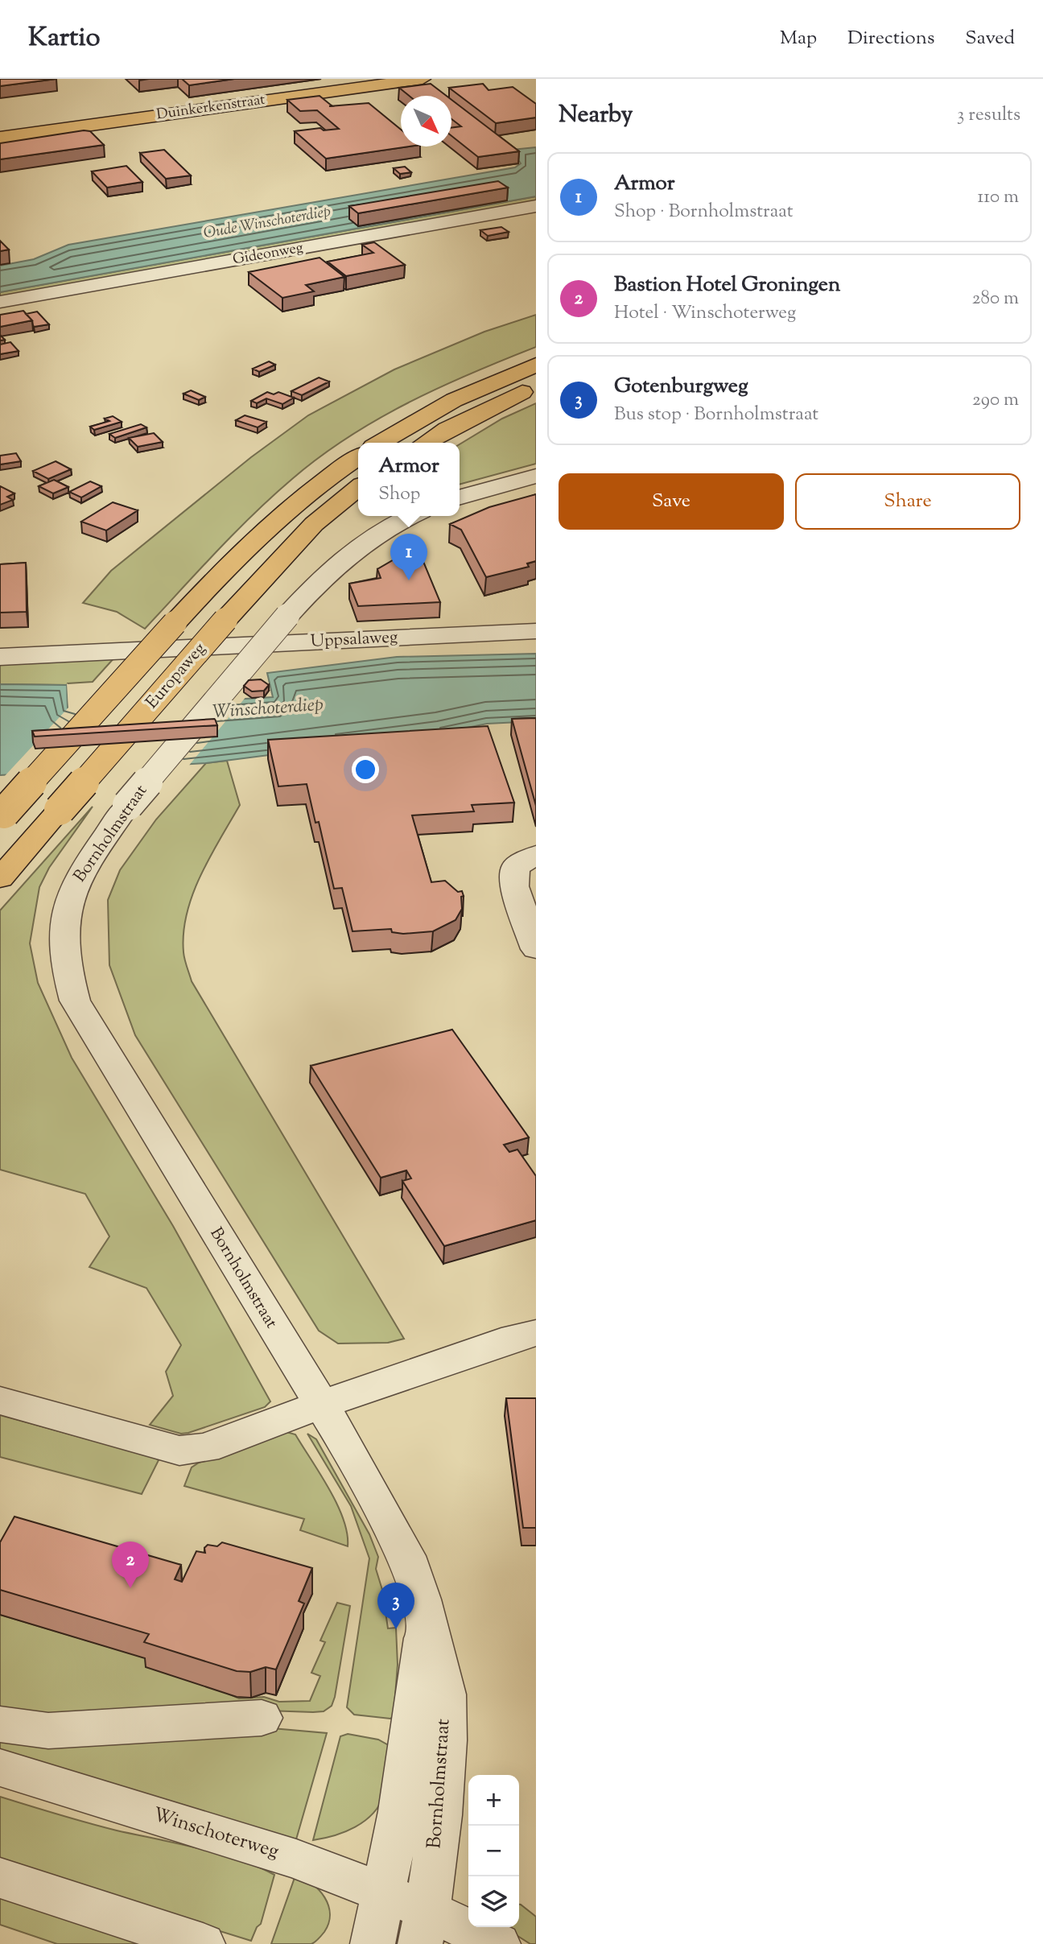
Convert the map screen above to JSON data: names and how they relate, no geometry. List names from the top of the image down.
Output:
{
  "streets": {
    "main road": ["Duinkerkenstraat", "Europaweg"],
    "street": [
      "Gideonweg",
      "Uppsalaweg",
      "Bornholmstraat",
      "Winschoterweg"
    ]
  },
  "crossings": [
    ["Bornholmstraat", "Winschoterweg"]
  ],
  "water": ["Oude Winschoterdiep", "Winschoterdiep"],
  "north": "bottom right",
  "page": {
    "header": "Kartio",
    "nav": ["Map", "Directions", "Saved"],
    "heading": ["Nearby", "3 results"],
    "list": [
      {
        "mark": "1",
        "name": "Armor",
        "note": "Shop · Bornholmstraat",
        "value": "110 m"
      },
      {
        "mark": "2",
        "name": "Bastion Hotel Groningen",
        "note": "Hotel · Winschoterweg",
        "value": "280 m"
      },
      {
        "mark": "3",
        "name": "Gotenburgweg",
        "note": "Bus stop · Bornholmstraat",
        "value": "290 m"
      }
    ],
    "popup": ["Armor", "Shop"],
    "buttons": ["Save", "Share"],
    "pins": ["1", "2", "3"],
    "map_buttons": ["+", "−"]
  }
}
